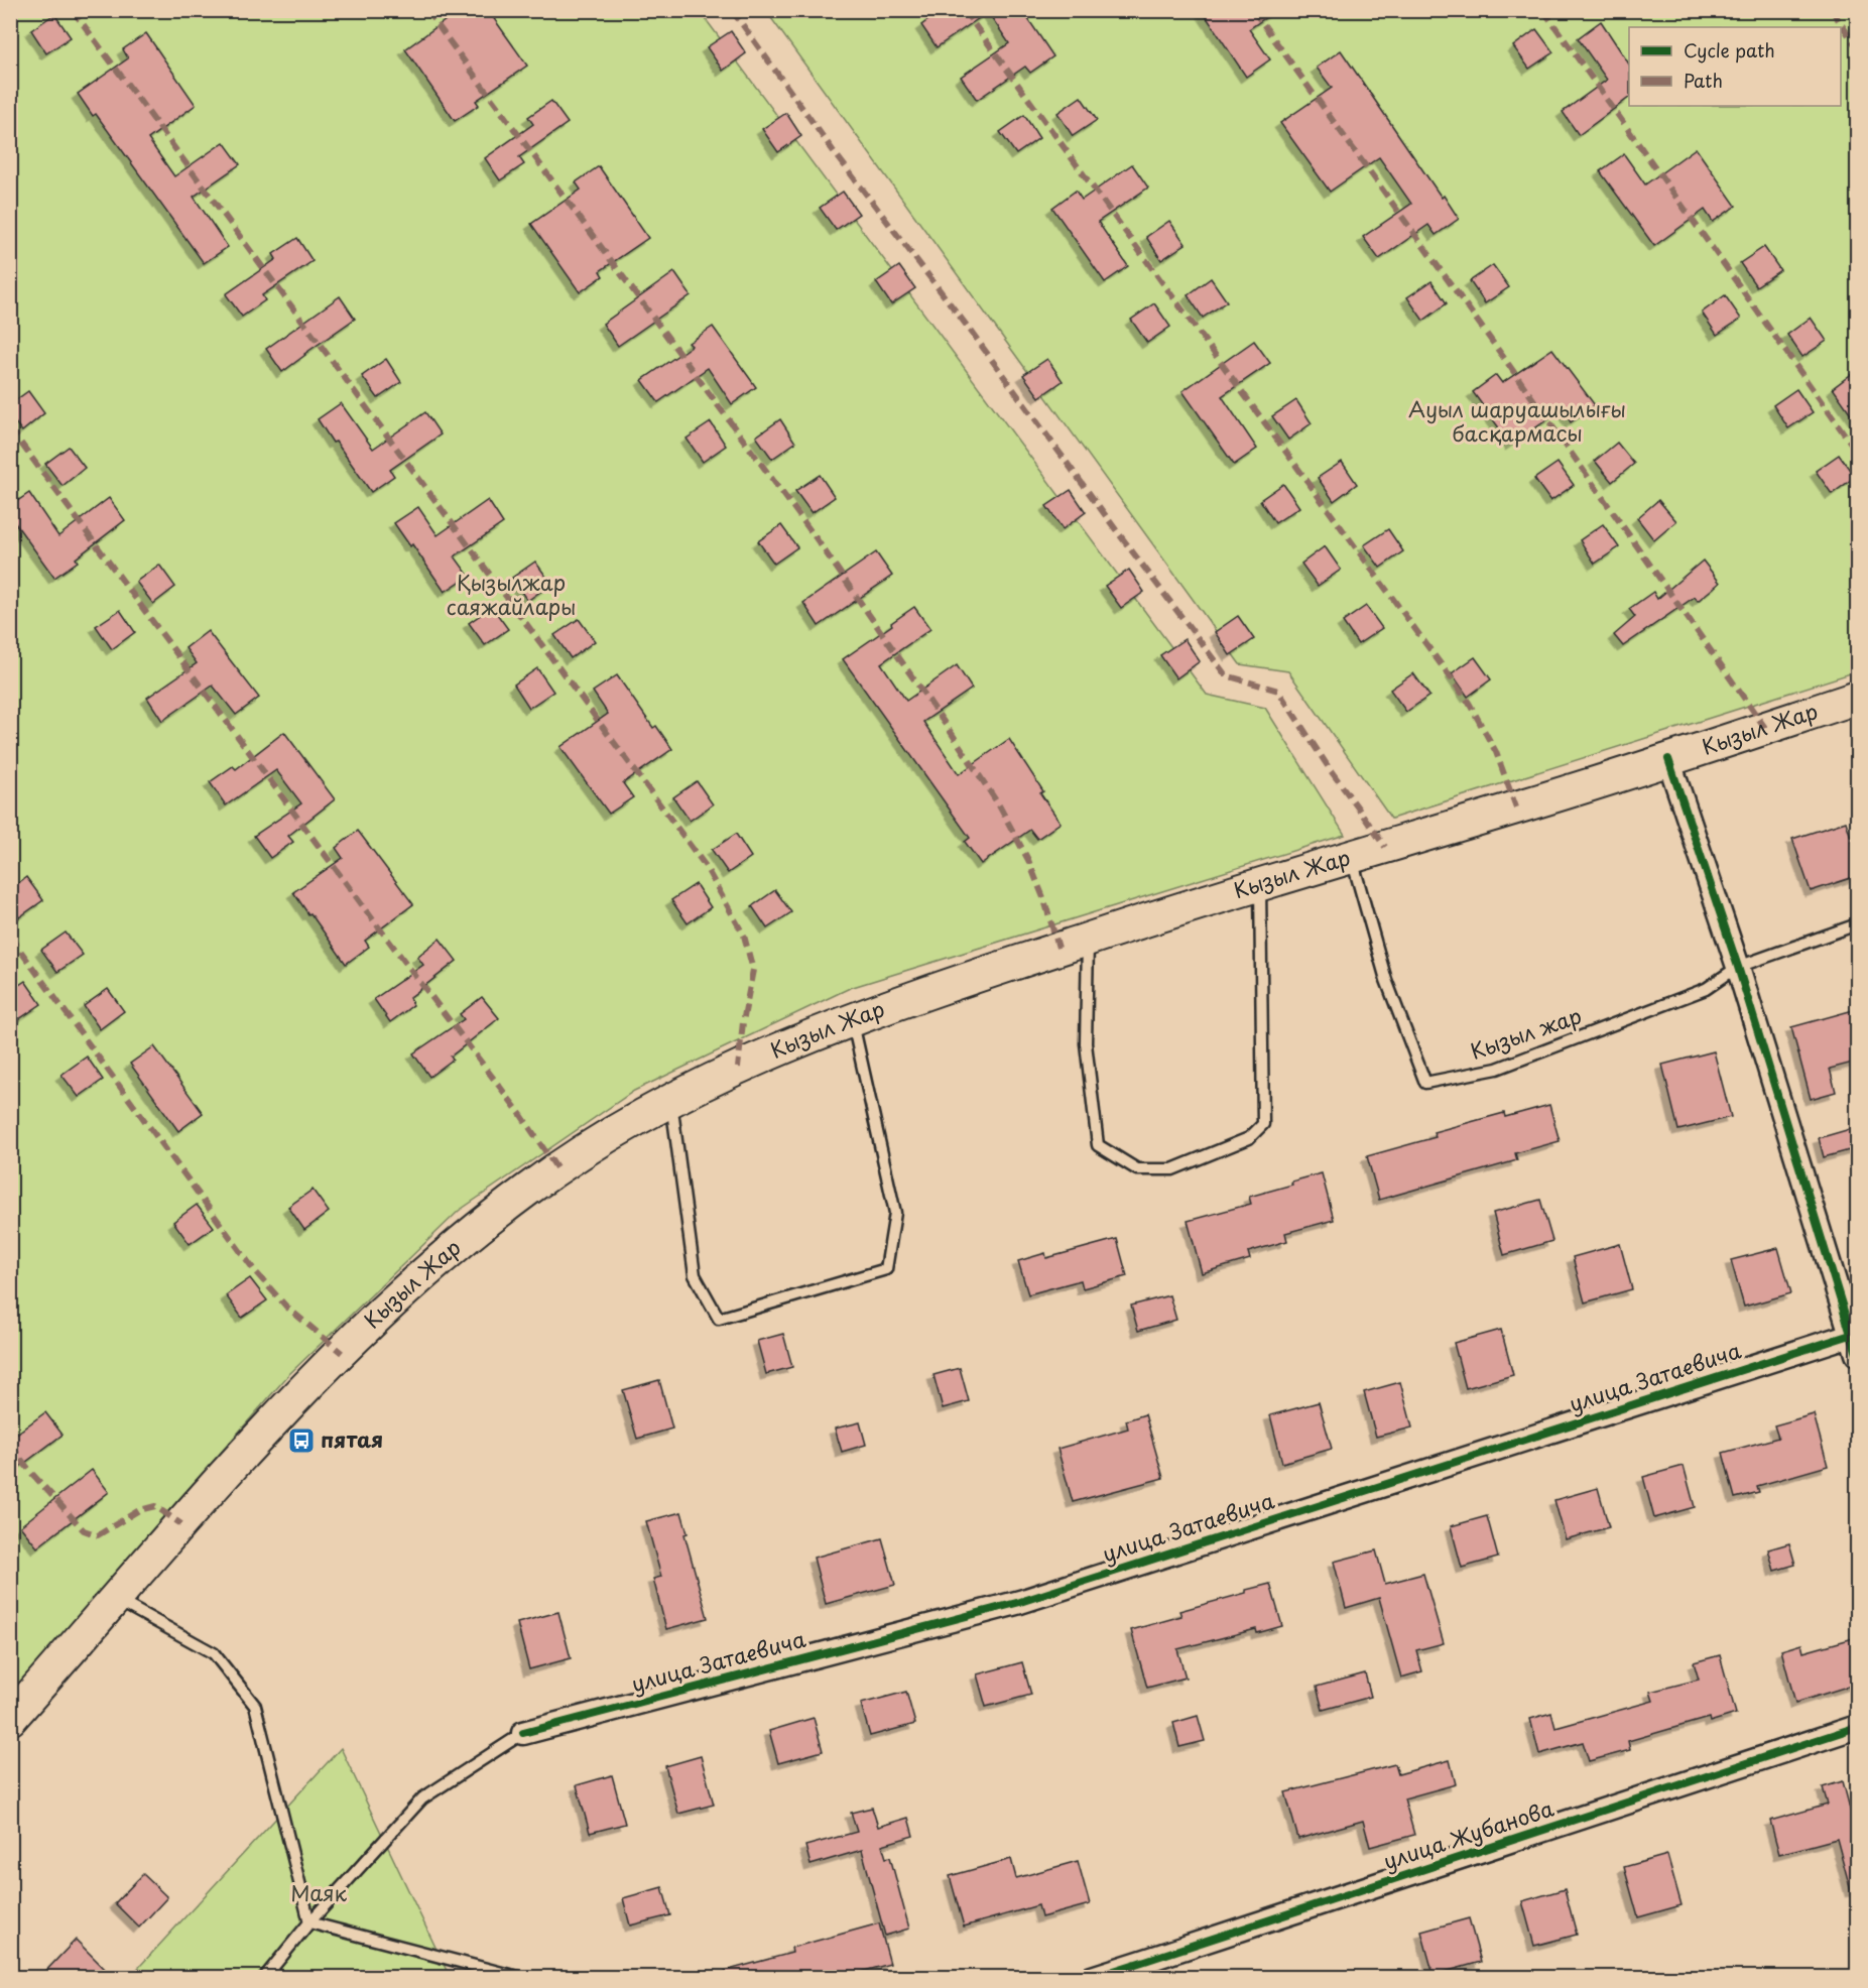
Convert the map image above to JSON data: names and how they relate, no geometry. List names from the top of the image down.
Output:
{
  "streets": {
    "main road": ["Кызыл Жар"],
    "street": ["улица Затаевича", "улица Жубанова"],
    "lane": ["Кызыл жар"]
  },
  "crossings": [
    ["Кызыл Жар", "Кызыл жар"]
  ],
  "parks": ["Ауыл шаруашылығы басқармасы", "Қызылжар саяжайлары", "Маяк"],
  "places": {
    "bus stop": ["пятая"]
  },
  "legend": ["Cycle path", "Path"]
}
